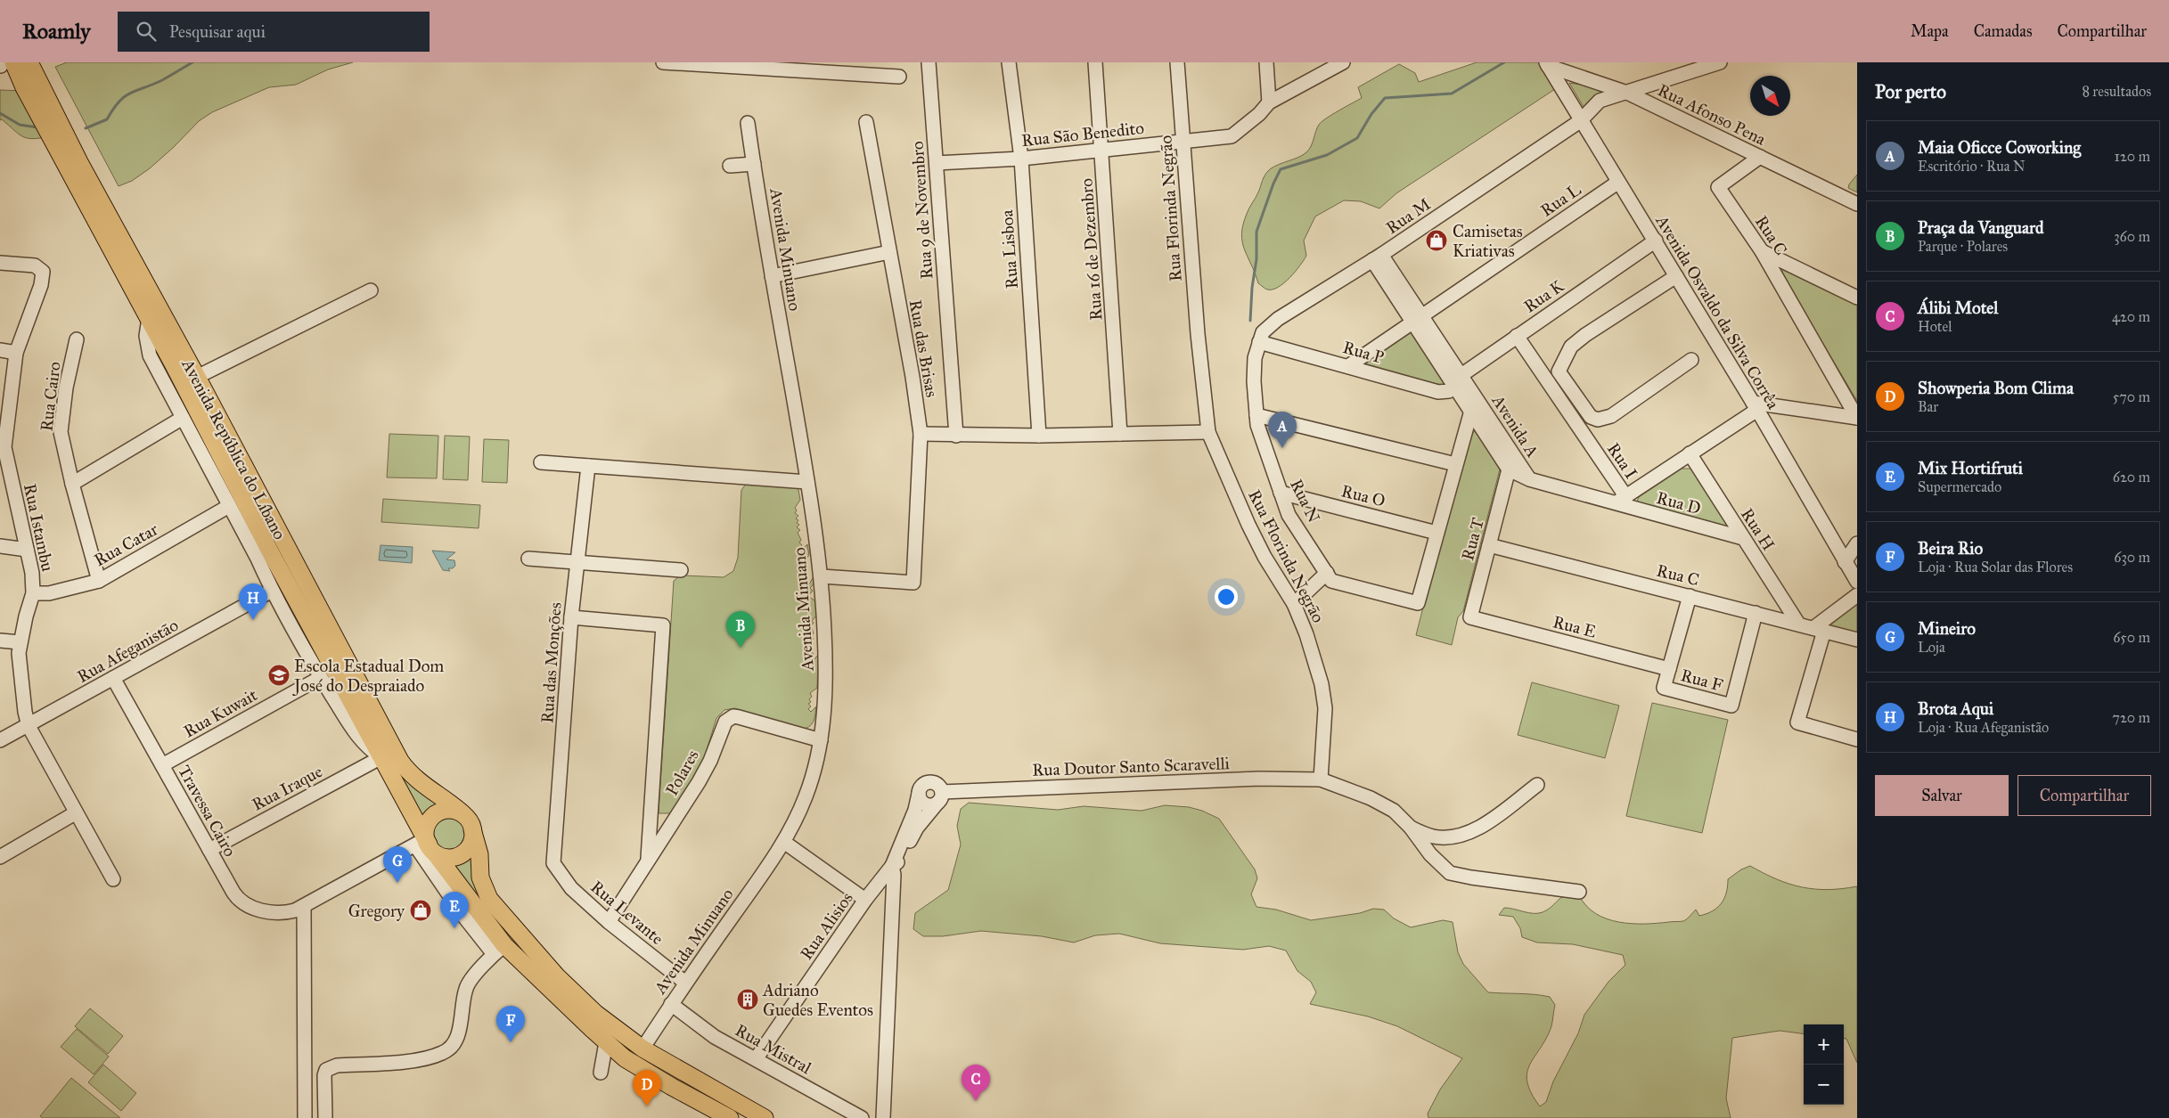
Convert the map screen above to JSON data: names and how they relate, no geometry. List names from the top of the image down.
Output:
{
  "streets": {
    "main road": ["Avenida República do Líbano"],
    "street": [
      "Rua Afonso Pena",
      "Rua São Benedito",
      "Rua L",
      "Rua Florinda Negrão",
      "Rua 9 de Novembro",
      "Rua M",
      "Rua C",
      "Avenida Minuano",
      "Rua Lisboa",
      "Rua 16 de Dezembro",
      "Rua K",
      "Avenida Osvaldo da Silva Corrêa",
      "Rua das Brisas",
      "Rua P",
      "Rua Cairo",
      "Avenida A",
      "Rua I",
      "Rua O",
      "Rua N",
      "Rua D",
      "Rua Istambu",
      "Rua H",
      "Rua T",
      "Rua Catar",
      "Rua E",
      "Rua Afeganistão",
      "Rua das Monções",
      "Rua F",
      "Rua Kuwait",
      "Rua Doutor Santo Scaravelli",
      "Polares",
      "Rua Iraque",
      "Travessa Cairo",
      "Rua Levante",
      "Rua Alisios",
      "Rua Mistral"
    ]
  },
  "crossings": [
    ["Rua Afonso Pena", "Rua M"],
    ["Rua Afonso Pena", "Rua C"],
    ["Rua Afonso Pena", "Avenida Osvaldo da Silva Corrêa"],
    ["Rua São Benedito", "Rua Florinda Negrão"],
    ["Rua São Benedito", "Rua 9 de Novembro"],
    ["Rua São Benedito", "Rua Lisboa"],
    ["Rua São Benedito", "Rua 16 de Dezembro"],
    ["Rua L", "Avenida Osvaldo da Silva Corrêa"],
    ["Rua L", "Rua P"],
    ["Rua L", "Avenida A"],
    ["Rua Florinda Negrão", "Rua Doutor Santo Scaravelli"],
    ["Rua M", "Avenida Osvaldo da Silva Corrêa"],
    ["Rua M", "Rua P"],
    ["Rua M", "Avenida A"],
    ["Rua M", "Rua N"],
    ["Rua C", "Rua H"],
    ["Rua C", "Rua T"],
    ["Rua C", "Rua F"],
    ["Avenida Minuano", "Rua das Brisas"],
    ["Avenida Minuano", "Avenida República do Líbano"],
    ["Avenida Minuano", "Polares"],
    ["Avenida Minuano", "Rua Levante"],
    ["Avenida Minuano", "Rua Mistral"],
    ["Rua K", "Avenida Osvaldo da Silva Corrêa"],
    ["Rua K", "Rua P"],
    ["Rua K", "Avenida A"],
    ["Rua K", "Rua I"],
    ["Avenida Osvaldo da Silva Corrêa", "Rua I"],
    ["Rua P", "Avenida A"],
    ["Rua P", "Rua N"],
    ["Avenida A", "Rua D"],
    ["Avenida A", "Rua T"],
    ["Avenida República do Líbano", "Rua Catar"],
    ["Avenida República do Líbano", "Rua Afeganistão"],
    ["Avenida República do Líbano", "Rua Kuwait"],
    ["Avenida República do Líbano", "Rua Iraque"],
    ["Avenida República do Líbano", "Travessa Cairo"],
    ["Rua I", "Rua H"],
    ["Rua O", "Rua N"],
    ["Rua D", "Rua H"],
    ["Rua Istambu", "Rua Catar"],
    ["Rua Istambu", "Rua Afeganistão"],
    ["Rua T", "Rua E"],
    ["Rua E", "Rua F"],
    ["Rua Afeganistão", "Travessa Cairo"],
    ["Rua das Monções", "Rua Levante"],
    ["Rua Kuwait", "Travessa Cairo"],
    ["Polares", "Rua Levante"],
    ["Rua Iraque", "Travessa Cairo"],
    ["Rua Alisios", "Rua Mistral"]
  ],
  "places": {
    "shop": ["Camisetas Kriativas", "Gregory"],
    "school or university": ["Escola Estadual Dom José do Despraiado"],
    "building": ["Adriano Guedes Eventos"]
  },
  "north": "bottom right",
  "page": {
    "header": "Roamly",
    "search": "Pesquisar aqui",
    "nav": ["Mapa", "Camadas", "Compartilhar"],
    "heading": ["Por perto", "8 resultados"],
    "list": [
      {
        "mark": "A",
        "name": "Maia Oficce Coworking",
        "note": "Escritório · Rua N",
        "value": "120 m"
      },
      {
        "mark": "B",
        "name": "Praça da Vanguard",
        "note": "Parque · Polares",
        "value": "360 m"
      },
      {
        "mark": "C",
        "name": "Álibi Motel",
        "note": "Hotel",
        "value": "420 m"
      },
      {
        "mark": "D",
        "name": "Showperia Bom Clima",
        "note": "Bar",
        "value": "570 m"
      },
      {
        "mark": "E",
        "name": "Mix Hortifruti",
        "note": "Supermercado",
        "value": "620 m"
      },
      {
        "mark": "F",
        "name": "Beira Rio",
        "note": "Loja · Rua Solar das Flores",
        "value": "630 m"
      },
      {
        "mark": "G",
        "name": "Mineiro",
        "note": "Loja",
        "value": "650 m"
      },
      {
        "mark": "H",
        "name": "Brota Aqui",
        "note": "Loja · Rua Afeganistão",
        "value": "720 m"
      }
    ],
    "pins": [
      "A",
      "H",
      "B",
      "G",
      "E",
      "F",
      "C",
      "D"
    ],
    "buttons": ["Salvar", "Compartilhar"],
    "map_buttons": ["+", "−"]
  }
}
